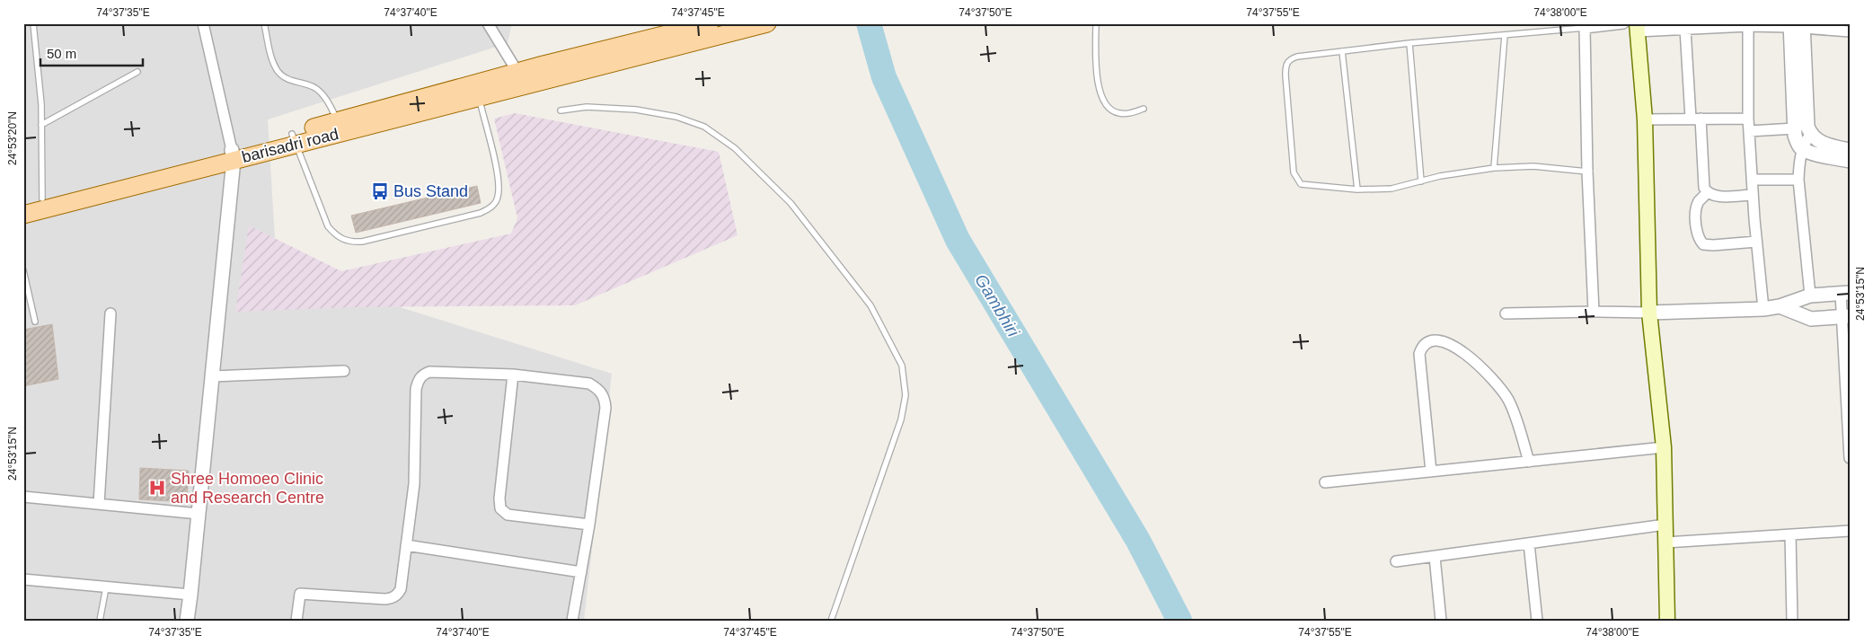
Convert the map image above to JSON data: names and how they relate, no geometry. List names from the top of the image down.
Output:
{
  "streets": {
    "main road": ["barisadri road"]
  },
  "water": ["Gambhiri"],
  "places": {
    "bus stop": ["Bus Stand"],
    "hospital": ["Shree Homoeo Clinic and Research Centre"]
  },
  "scale_bar": "50 m",
  "coordinates": [
    "74°37'35\"E",
    "74°37'40\"E",
    "74°37'45\"E",
    "74°37'50\"E",
    "74°37'55\"E",
    "74°38'00\"E",
    "24°53'20\"N",
    "24°53'15\"N"
  ]
}
